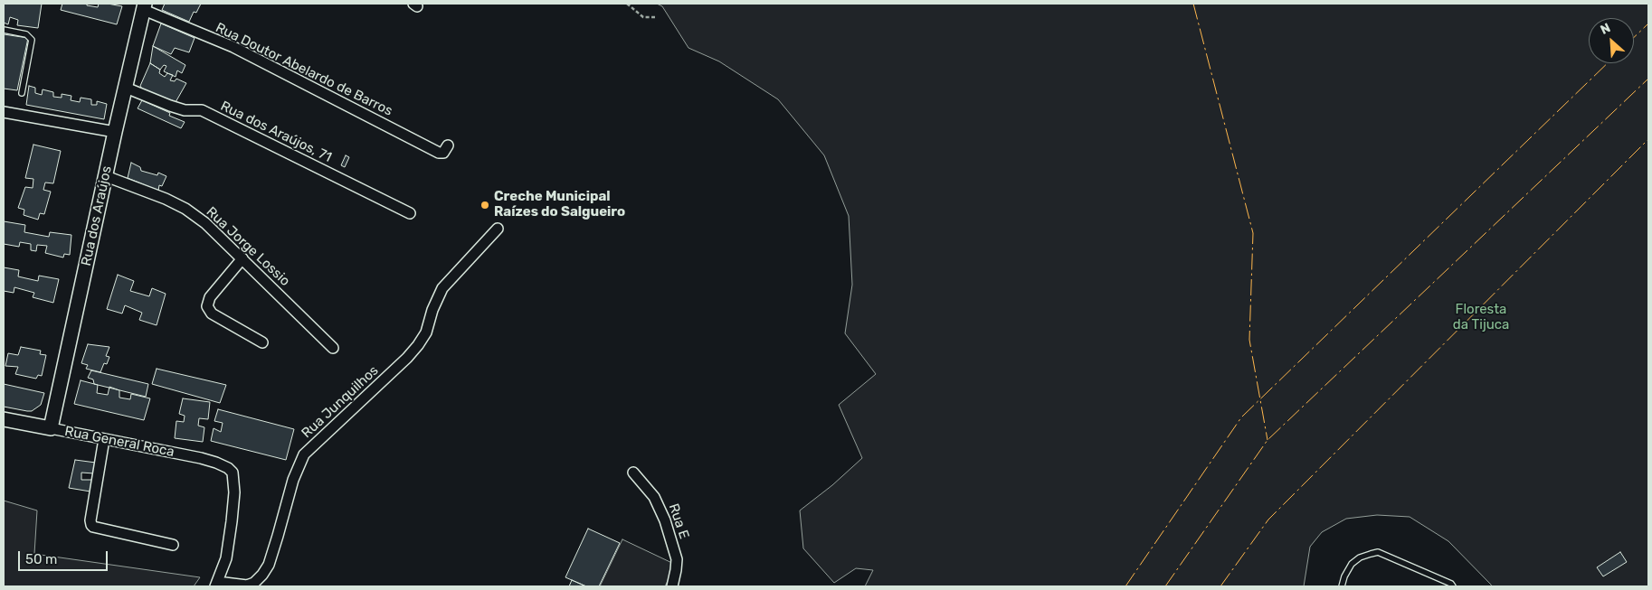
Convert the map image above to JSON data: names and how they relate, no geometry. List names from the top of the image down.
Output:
{
  "streets": {
    "street": [
      "Rua Doutor Abelardo de Barros",
      "Rua dos Araújos, 71",
      "Rua dos Araújos",
      "Rua Jorge Lossio",
      "Rua Junquilhos",
      "Rua General Roca",
      "Rua E"
    ]
  },
  "crossings": [
    ["Rua Doutor Abelardo de Barros", "Rua dos Araújos"],
    ["Rua dos Araújos, 71", "Rua dos Araújos"],
    ["Rua dos Araújos", "Rua Jorge Lossio"],
    ["Rua dos Araújos", "Rua General Roca"],
    ["Rua Junquilhos", "Rua General Roca"]
  ],
  "parks": ["Floresta da Tijuca"],
  "places": ["Creche Municipal Raízes do Salgueiro"],
  "scale_bar": "50 m",
  "north": "top left"
}
